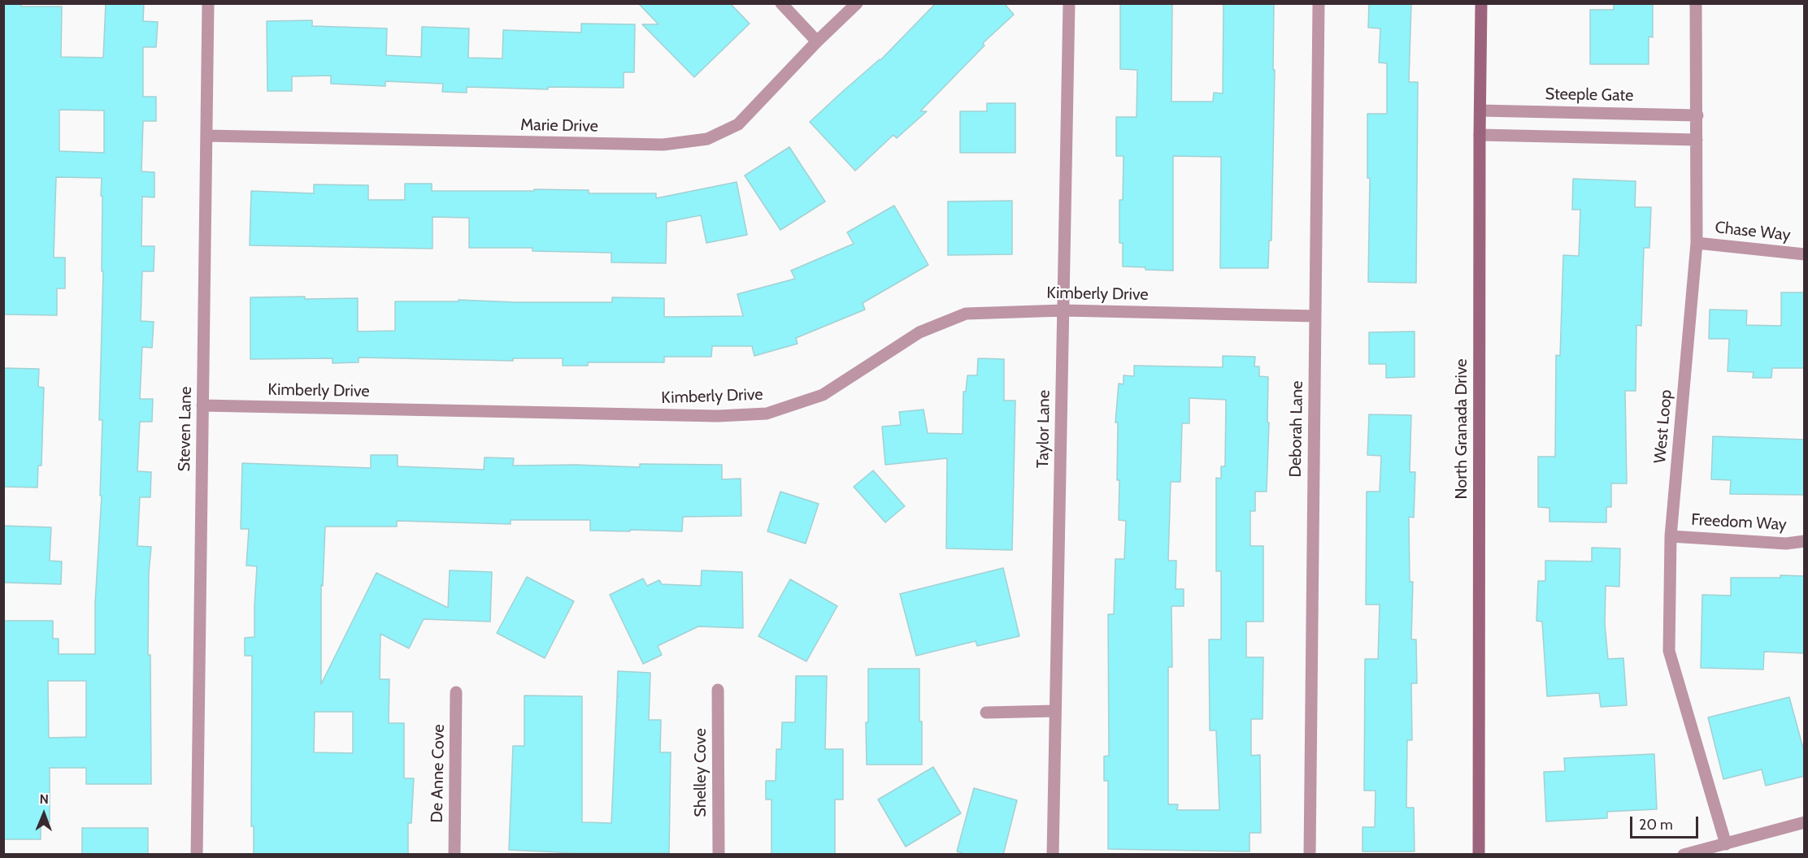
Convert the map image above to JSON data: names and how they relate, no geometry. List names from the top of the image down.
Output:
{
  "streets": {
    "street": [
      "Steeple Gate",
      "Marie Drive",
      "Chase Way",
      "Kimberly Drive",
      "West Loop",
      "Steven Lane",
      "Taylor Lane",
      "Deborah Lane",
      "North Granada Drive",
      "Freedom Way",
      "Shelley Cove",
      "De Anne Cove"
    ]
  },
  "crossings": [
    ["Steeple Gate", "West Loop"],
    ["Steeple Gate", "North Granada Drive"],
    ["Marie Drive", "Steven Lane"],
    ["Chase Way", "West Loop"],
    ["Kimberly Drive", "Steven Lane"],
    ["Kimberly Drive", "Taylor Lane"],
    ["Kimberly Drive", "Deborah Lane"],
    ["West Loop", "Freedom Way"]
  ],
  "scale_bar": "20 m",
  "north": "top"
}
